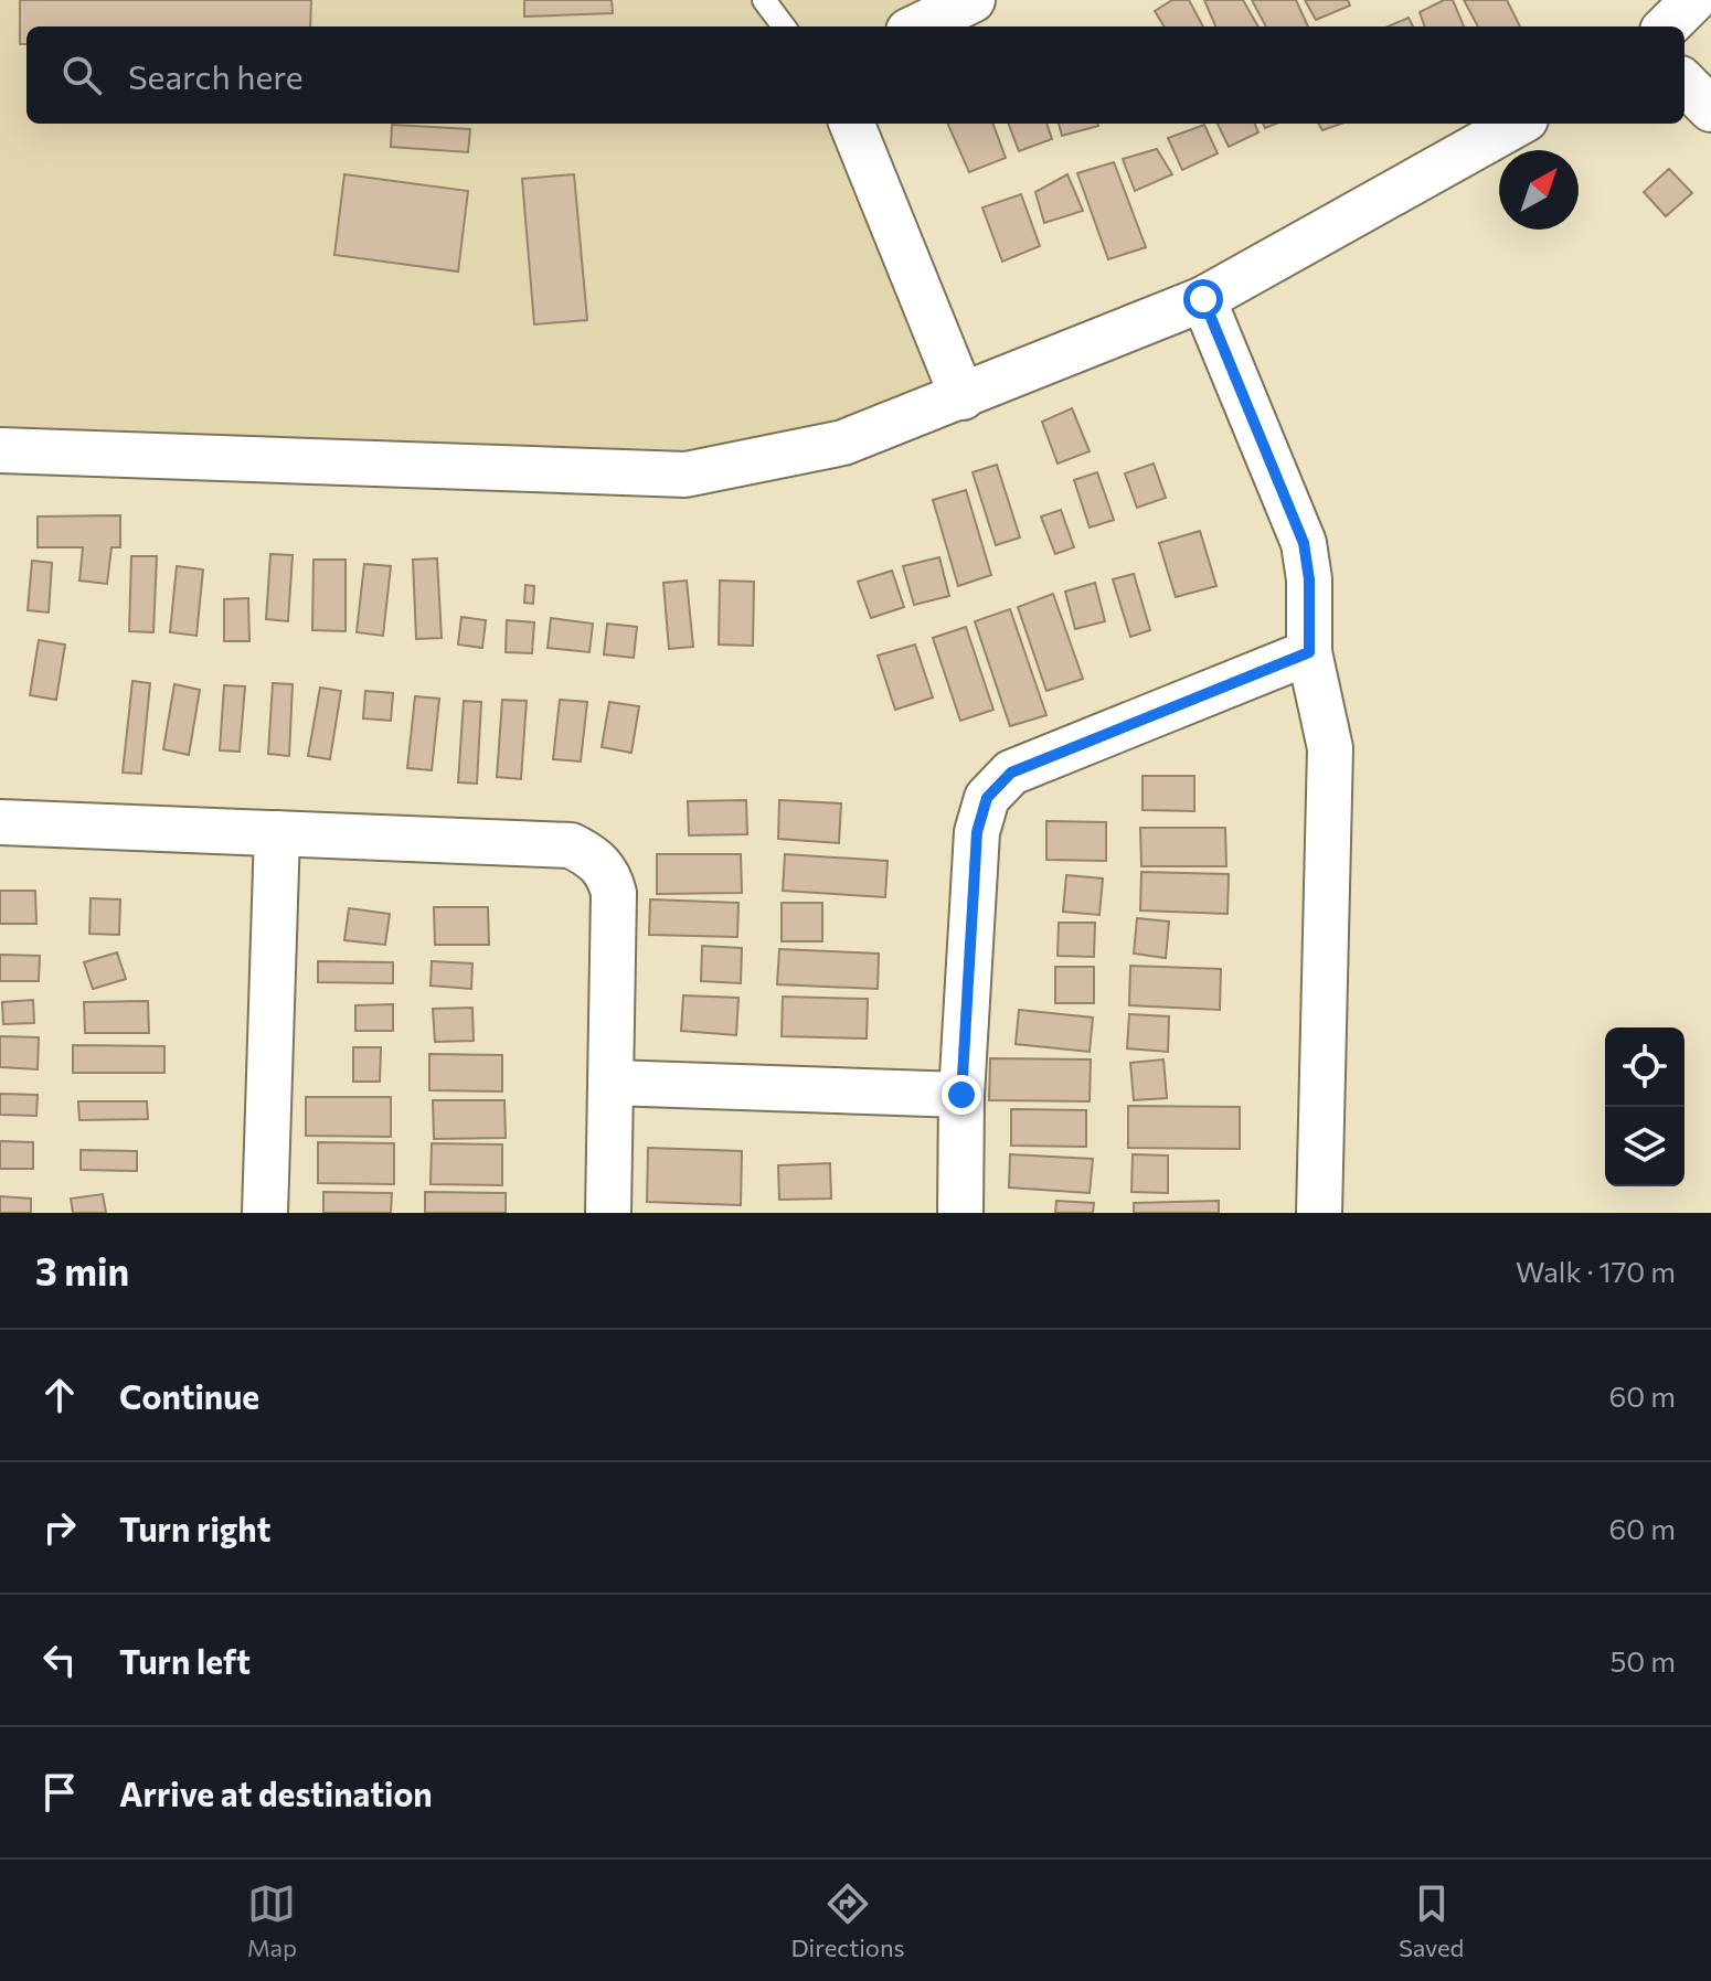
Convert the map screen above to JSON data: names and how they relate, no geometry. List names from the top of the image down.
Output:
{
  "north": "top right",
  "page": {
    "search": "Search here",
    "heading": ["3 min", "Walk · 170 m"],
    "list": [
      ["Continue", "60 m"],
      ["Turn right", "60 m"],
      ["Turn left", "50 m"],
      "Arrive at destination"
    ],
    "nav": ["Map", "Directions", "Saved"]
  }
}
